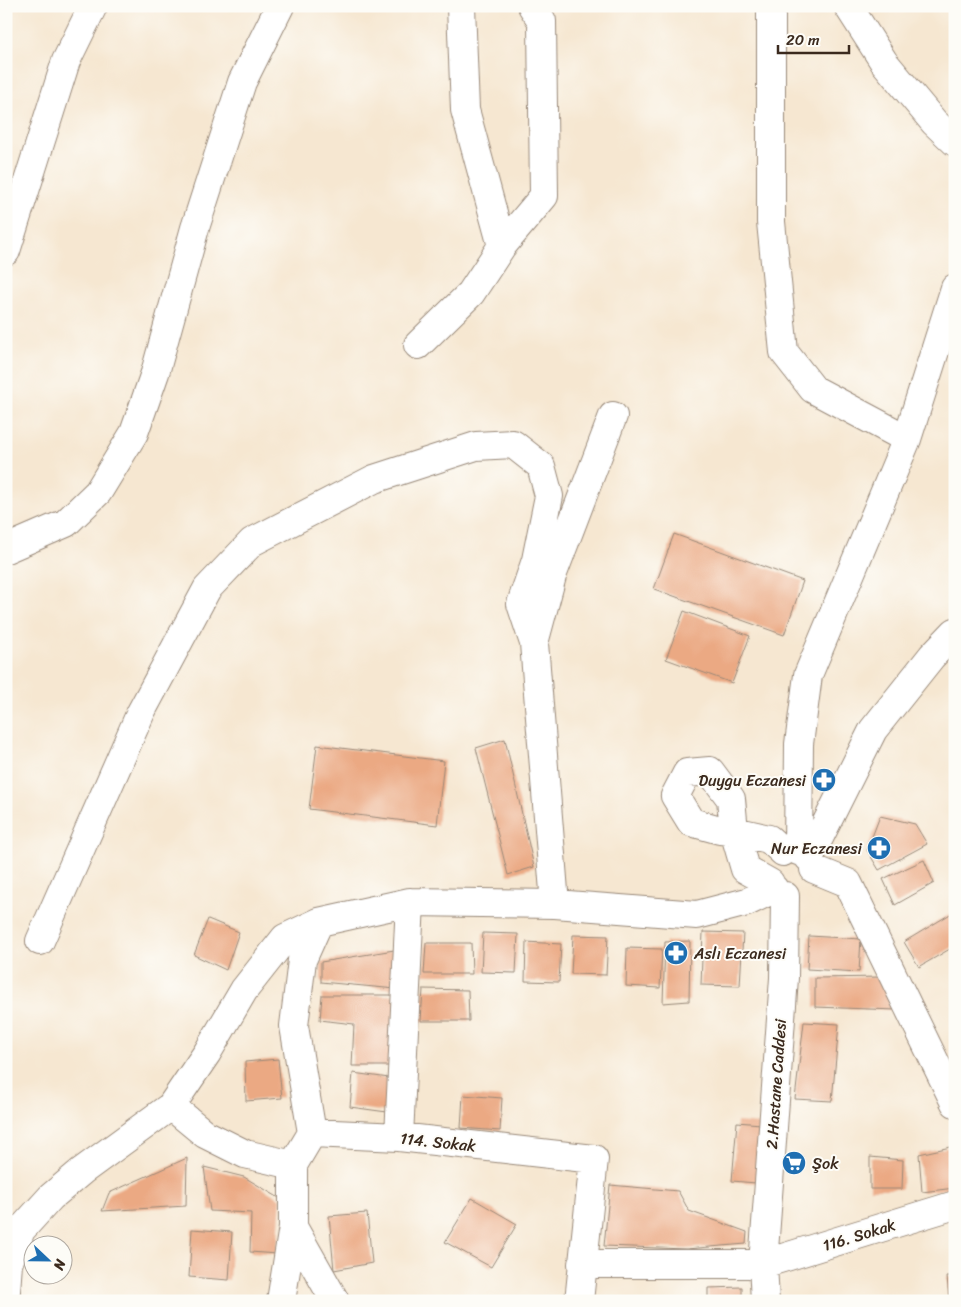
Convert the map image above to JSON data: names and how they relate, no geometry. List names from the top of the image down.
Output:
{
  "streets": {
    "street": ["2.Hastane Caddesi", "114. Sokak", "116. Sokak"]
  },
  "crossings": [
    ["2.Hastane Caddesi", "116. Sokak"],
    ["114. Sokak", "116. Sokak"]
  ],
  "places": {
    "pharmacy": ["Duygu Eczanesi", "Nur Eczanesi", "Aslı Eczanesi"],
    "supermarket": ["Şok"]
  },
  "scale_bar": "20 m",
  "north": "right"
}
